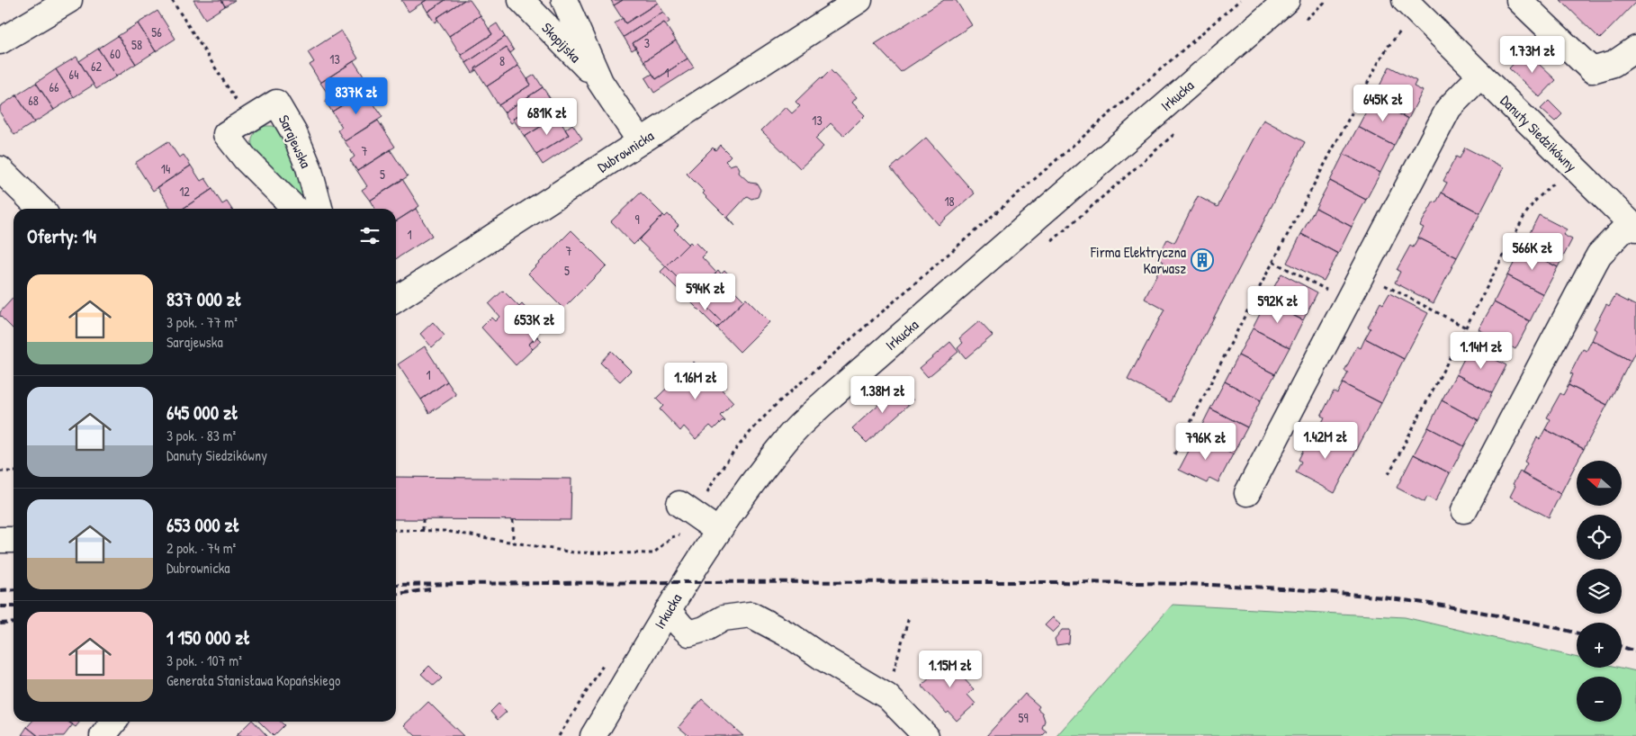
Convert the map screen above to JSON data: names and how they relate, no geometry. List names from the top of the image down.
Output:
{
  "streets": {
    "street": [
      "Skopijska",
      "Irkucka",
      "Danuty Siedzikówny",
      "Sarajewska",
      "Dubrownicka"
    ]
  },
  "crossings": [
    ["Skopijska", "Dubrownicka"]
  ],
  "places": {
    "building": ["Firma Elektryczna Karwasz"]
  },
  "house_numbers": [
    "56",
    "3",
    "58",
    "60",
    "13",
    "8",
    "62",
    "1",
    "64",
    "66",
    "68",
    "13",
    "7",
    "14",
    "5",
    "12",
    "18",
    "9",
    "1",
    "7",
    "5",
    "1",
    "59"
  ],
  "north": "left",
  "page": {
    "price": [
      "1.73M zł",
      "837K zł",
      "645K zł",
      "681K zł",
      "566K zł",
      "594K zł",
      "592K zł",
      "653K zł",
      "1.14M zł",
      "1.16M zł",
      "1.38M zł",
      "1.42M zł",
      "796K zł",
      "1.15M zł"
    ],
    "heading": "Oferty: 14",
    "list": [
      {
        "name": "837 000 zł",
        "note": "3 pok. · 77 m² · Sarajewska"
      },
      {
        "name": "645 000 zł",
        "note": "3 pok. · 83 m² · Danuty Siedzikówny"
      },
      {
        "name": "653 000 zł",
        "note": "2 pok. · 74 m² · Dubrownicka"
      },
      {
        "name": "1 150 000 zł",
        "note": "3 pok. · 107 m² · Generała Stanisława Kopańskiego"
      }
    ],
    "map_buttons": ["+", "−"]
  }
}
